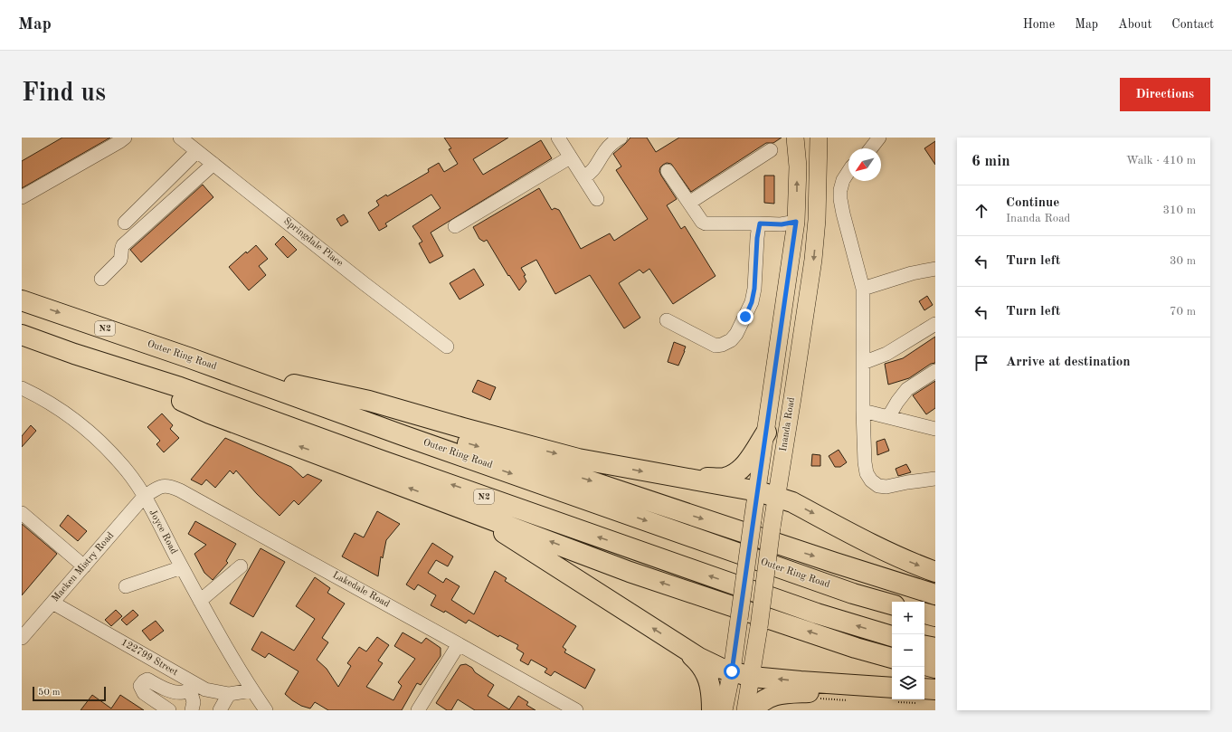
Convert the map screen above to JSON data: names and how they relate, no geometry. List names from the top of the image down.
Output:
{
  "streets": {
    "highway": ["N2", "Outer Ring Road"],
    "main road": ["Inanda Road"],
    "street": [
      "Springdale Place",
      "Joyce Road",
      "Macken Mistry Road",
      "Lakedale Road",
      "122799 Street"
    ]
  },
  "crossings": [
    ["Joyce Road", "Macken Mistry Road"],
    ["Joyce Road", "Lakedale Road"],
    ["Joyce Road", "122799 Street"],
    ["Macken Mistry Road", "Lakedale Road"],
    ["Macken Mistry Road", "122799 Street"]
  ],
  "scale_bar": "50 m",
  "north": "bottom left",
  "page": {
    "header": "Map",
    "nav": [
      "Home",
      "Map",
      "About",
      "Contact"
    ],
    "buttons": "Directions",
    "title": "Find us",
    "heading": ["6 min", "Walk · 410 m"],
    "list": [
      ["Continue", "Inanda Road", "310 m"],
      ["Turn left", "30 m"],
      ["Turn left", "70 m"],
      "Arrive at destination"
    ],
    "map_buttons": ["+", "−"],
    "scale": "50 m"
  }
}
